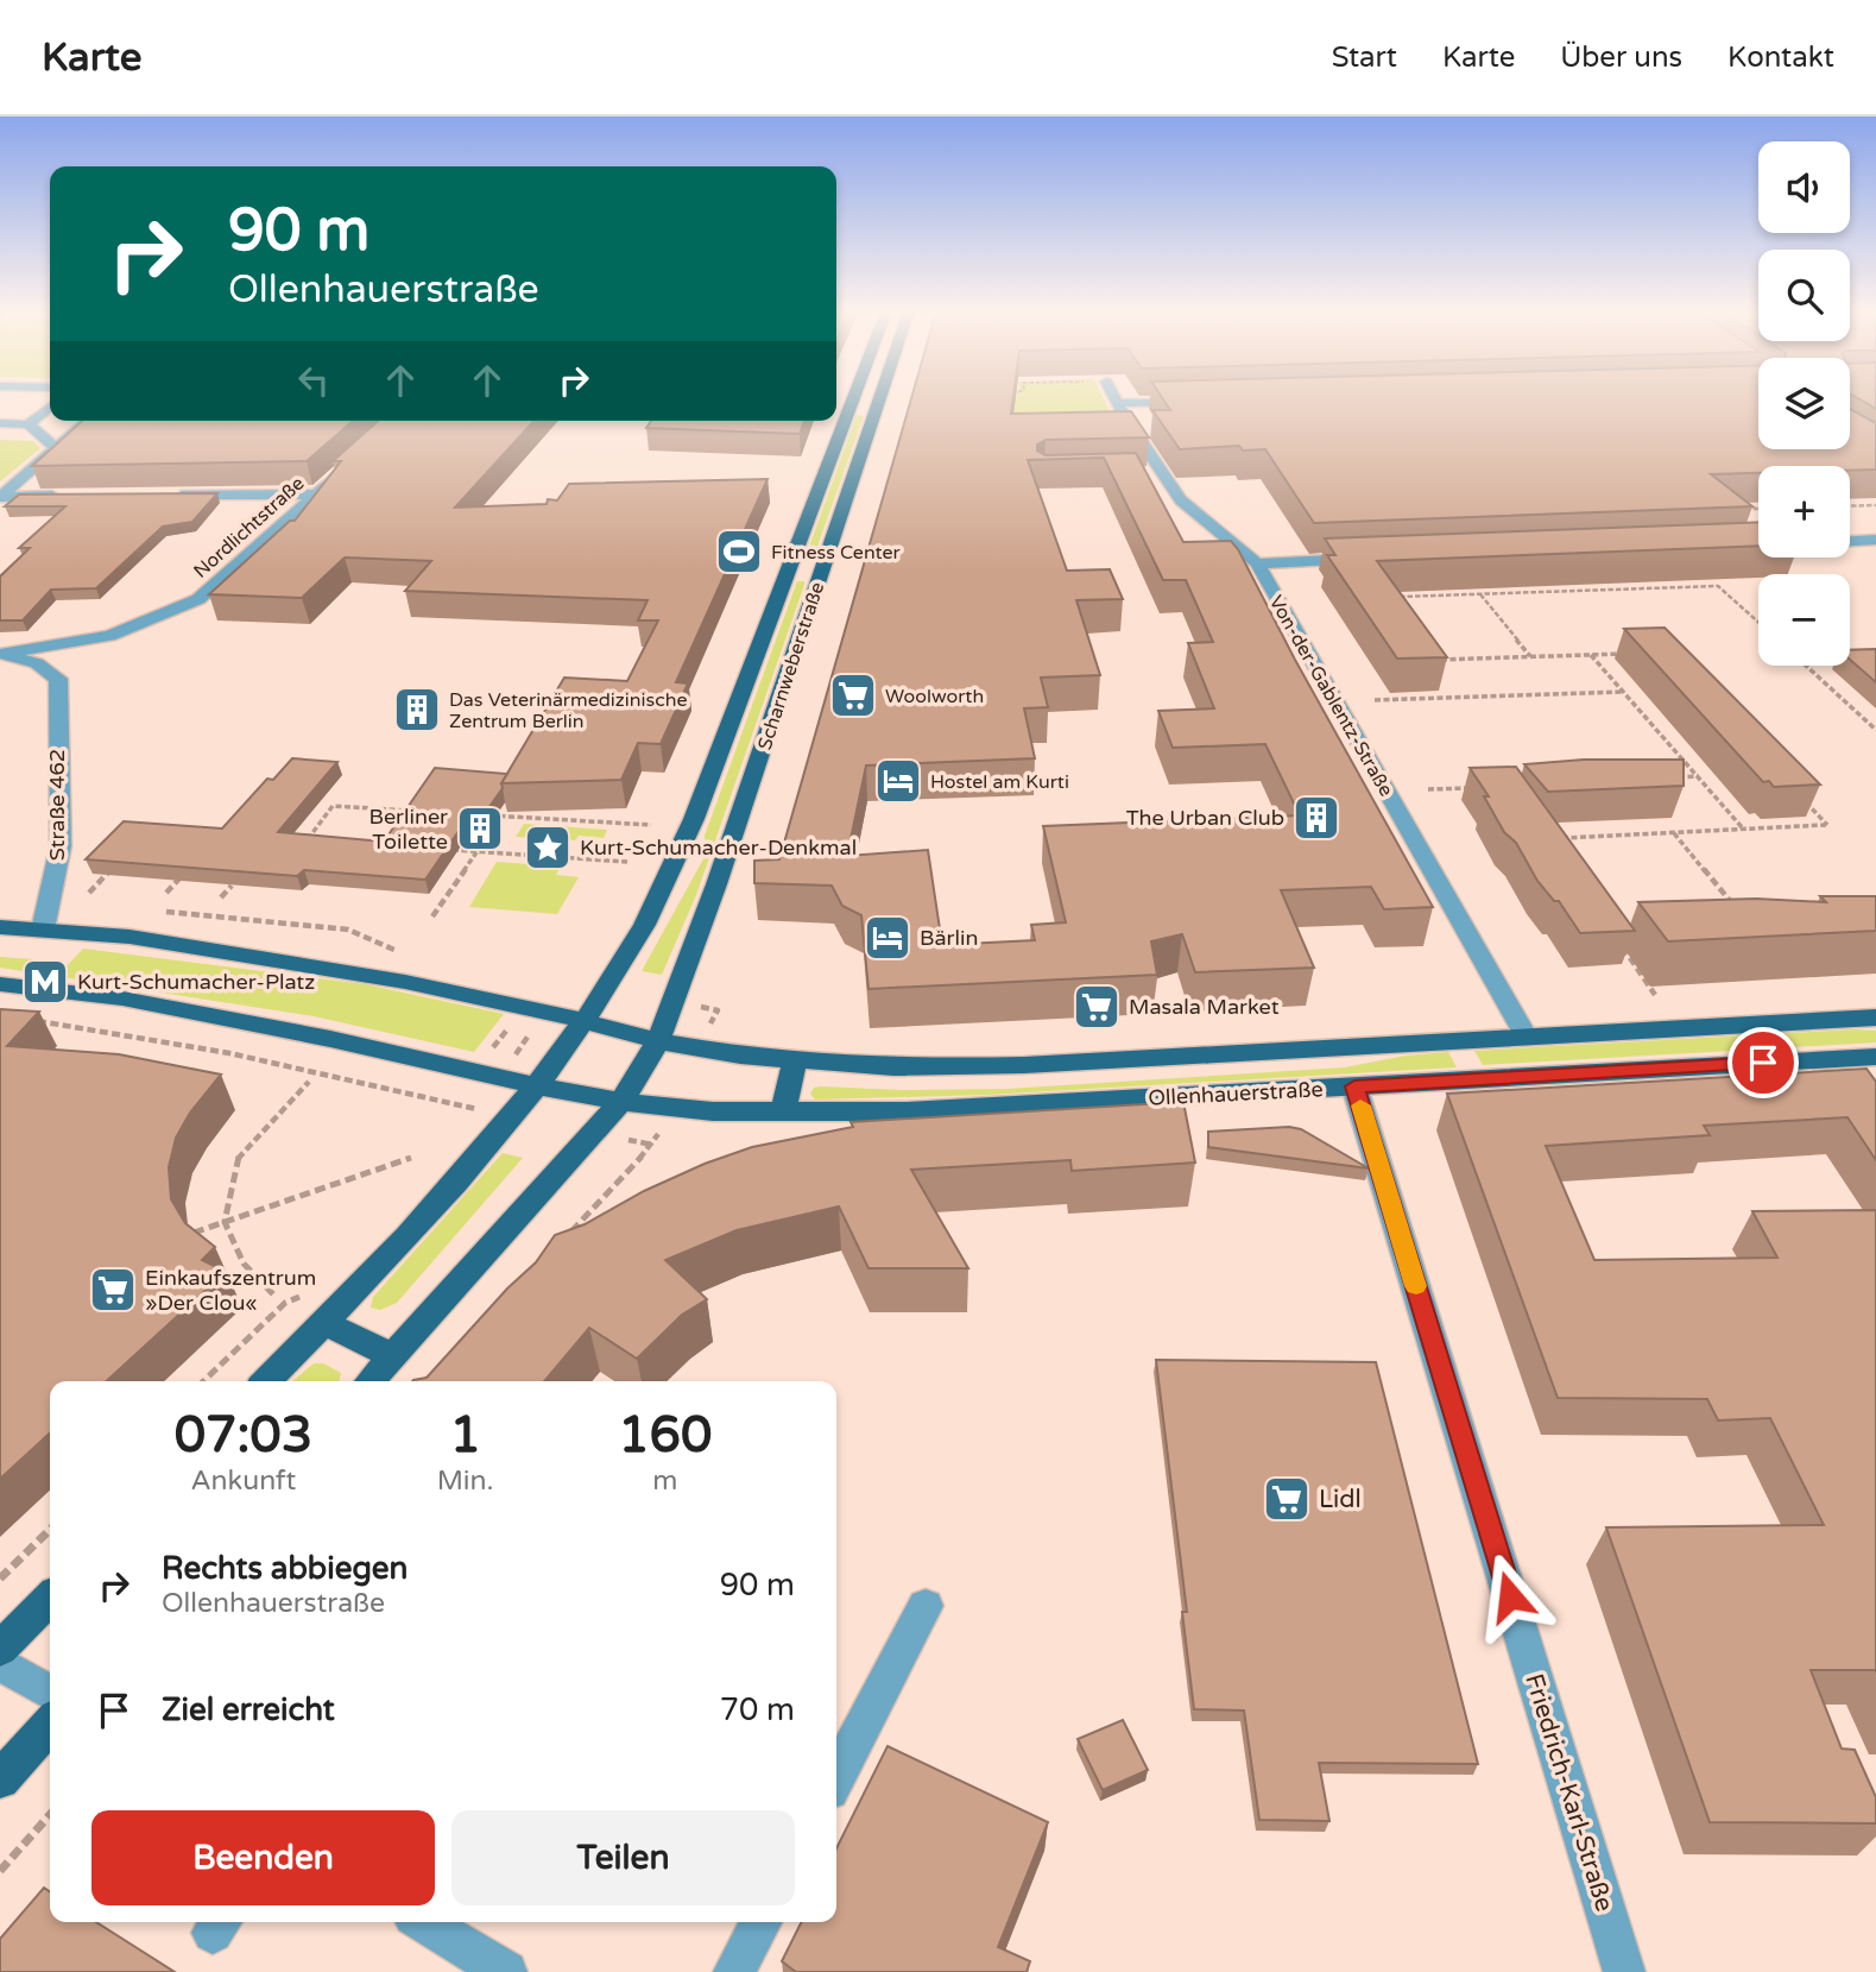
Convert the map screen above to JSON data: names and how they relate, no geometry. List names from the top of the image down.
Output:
{
  "streets": {
    "main road": ["Scharnweberstraße", "Ollenhauerstraße"],
    "street": [
      "Nordlichtstraße",
      "Von-der-Gablentz-Straße",
      "Straße 462",
      "Friedrich-Karl-Straße"
    ]
  },
  "crossings": [
    ["Von-der-Gablentz-Straße", "Ollenhauerstraße"],
    ["Ollenhauerstraße", "Friedrich-Karl-Straße"]
  ],
  "places": {
    "sports": ["Fitness Center"],
    "supermarket": [
      "Woolworth",
      "Masala Market",
      "Einkaufszentrum »Der Clou«",
      "Lidl"
    ],
    "building": ["Das Veterinärmedizinische Zentrum Berlin", "The Urban Club", "Berliner Toilette"],
    "hotel": ["Hostel am Kurti", "Bärlin"],
    "place": ["Kurt-Schumacher-Denkmal"],
    "metro station": ["Kurt-Schumacher-Platz"]
  },
  "page": {
    "header": "Karte",
    "nav": [
      "Start",
      "Karte",
      "Über uns",
      "Kontakt"
    ],
    "map_buttons": ["+", "−"],
    "turn": ["90 m", "Ollenhauerstraße"],
    "eta": [
      "07:03",
      "Ankunft",
      "1",
      "Min.",
      "160",
      "m"
    ],
    "list": [
      {
        "name": "Rechts abbiegen",
        "note": "Ollenhauerstraße",
        "value": "90 m"
      },
      {
        "name": "Ziel erreicht",
        "value": "70 m"
      }
    ],
    "buttons": ["Beenden", "Teilen"]
  }
}
